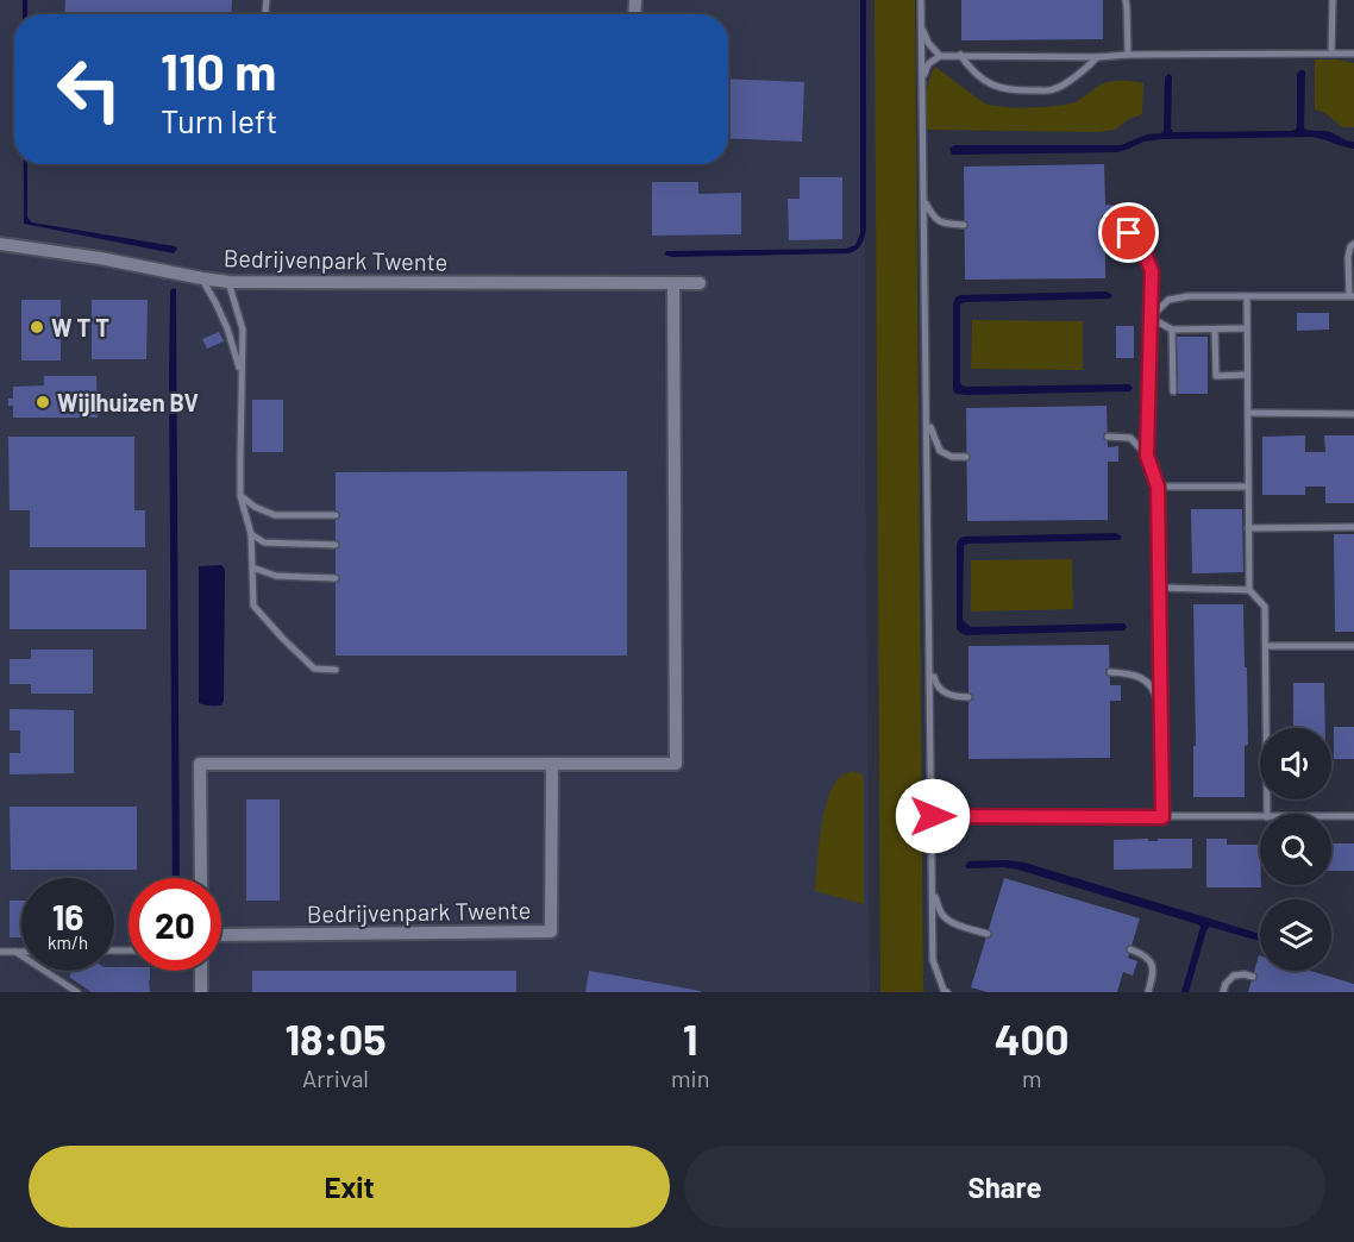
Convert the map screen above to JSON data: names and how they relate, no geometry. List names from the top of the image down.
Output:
{
  "streets": {
    "street": ["Bedrijvenpark Twente"]
  },
  "places": ["W T T", "Wijlhuizen BV"],
  "page": {
    "turn": ["110 m", "Turn left"],
    "speed": "16 km/h",
    "limit": "20",
    "eta": [
      "18:05",
      "Arrival",
      "1",
      "min",
      "400",
      "m"
    ],
    "buttons": ["Exit", "Share"]
  }
}
